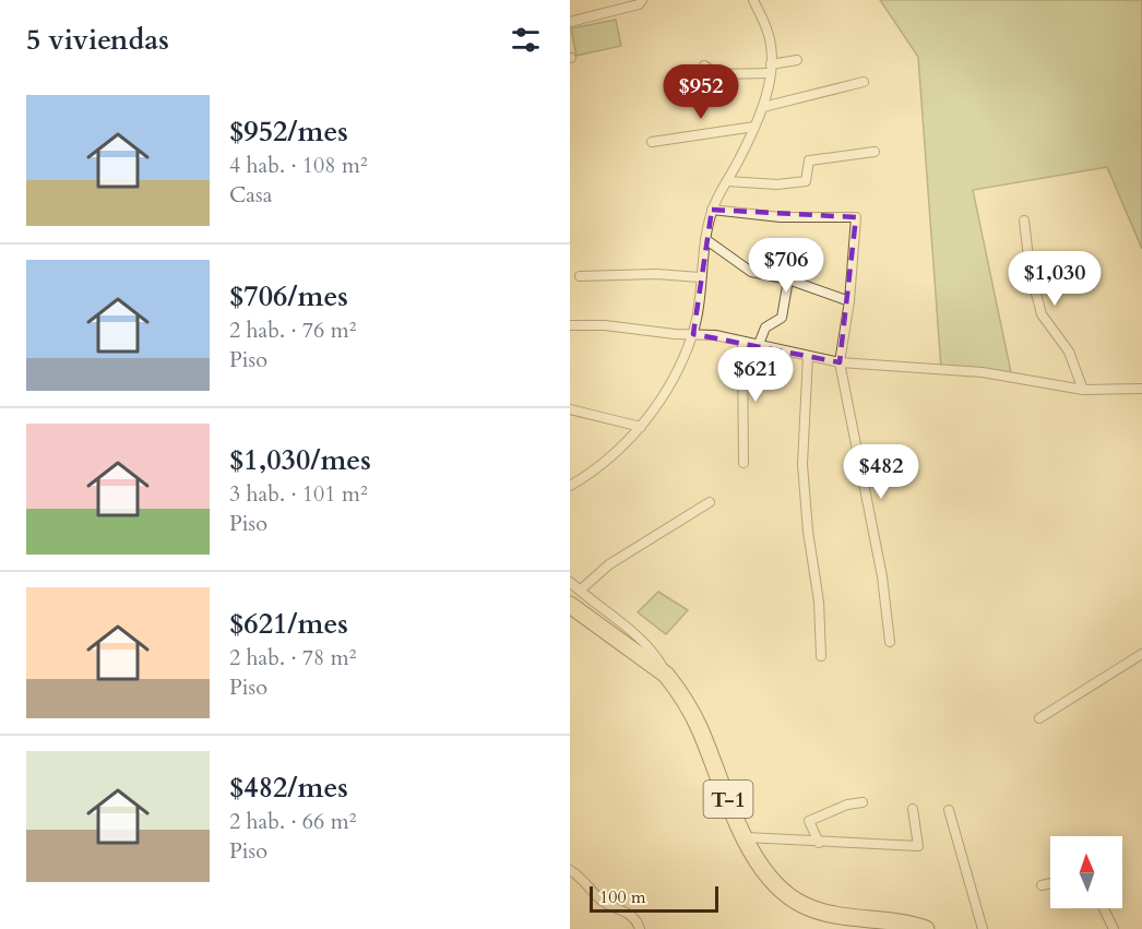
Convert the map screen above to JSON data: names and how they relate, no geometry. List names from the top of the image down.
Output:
{
  "streets": {
    "highway": ["T-1"]
  },
  "scale_bar": "100 m",
  "north": "top",
  "page": {
    "heading": "5 viviendas",
    "price": [
      "$952",
      "$706",
      "$1,030",
      "$621",
      "$482"
    ],
    "list": [
      {
        "name": "$952/mes",
        "note": "4 hab. · 108 m² · Casa"
      },
      {
        "name": "$706/mes",
        "note": "2 hab. · 76 m² · Piso"
      },
      {
        "name": "$1,030/mes",
        "note": "3 hab. · 101 m² · Piso"
      },
      {
        "name": "$621/mes",
        "note": "2 hab. · 78 m² · Piso"
      },
      {
        "name": "$482/mes",
        "note": "2 hab. · 66 m² · Piso"
      }
    ],
    "scale": "100 m"
  }
}
